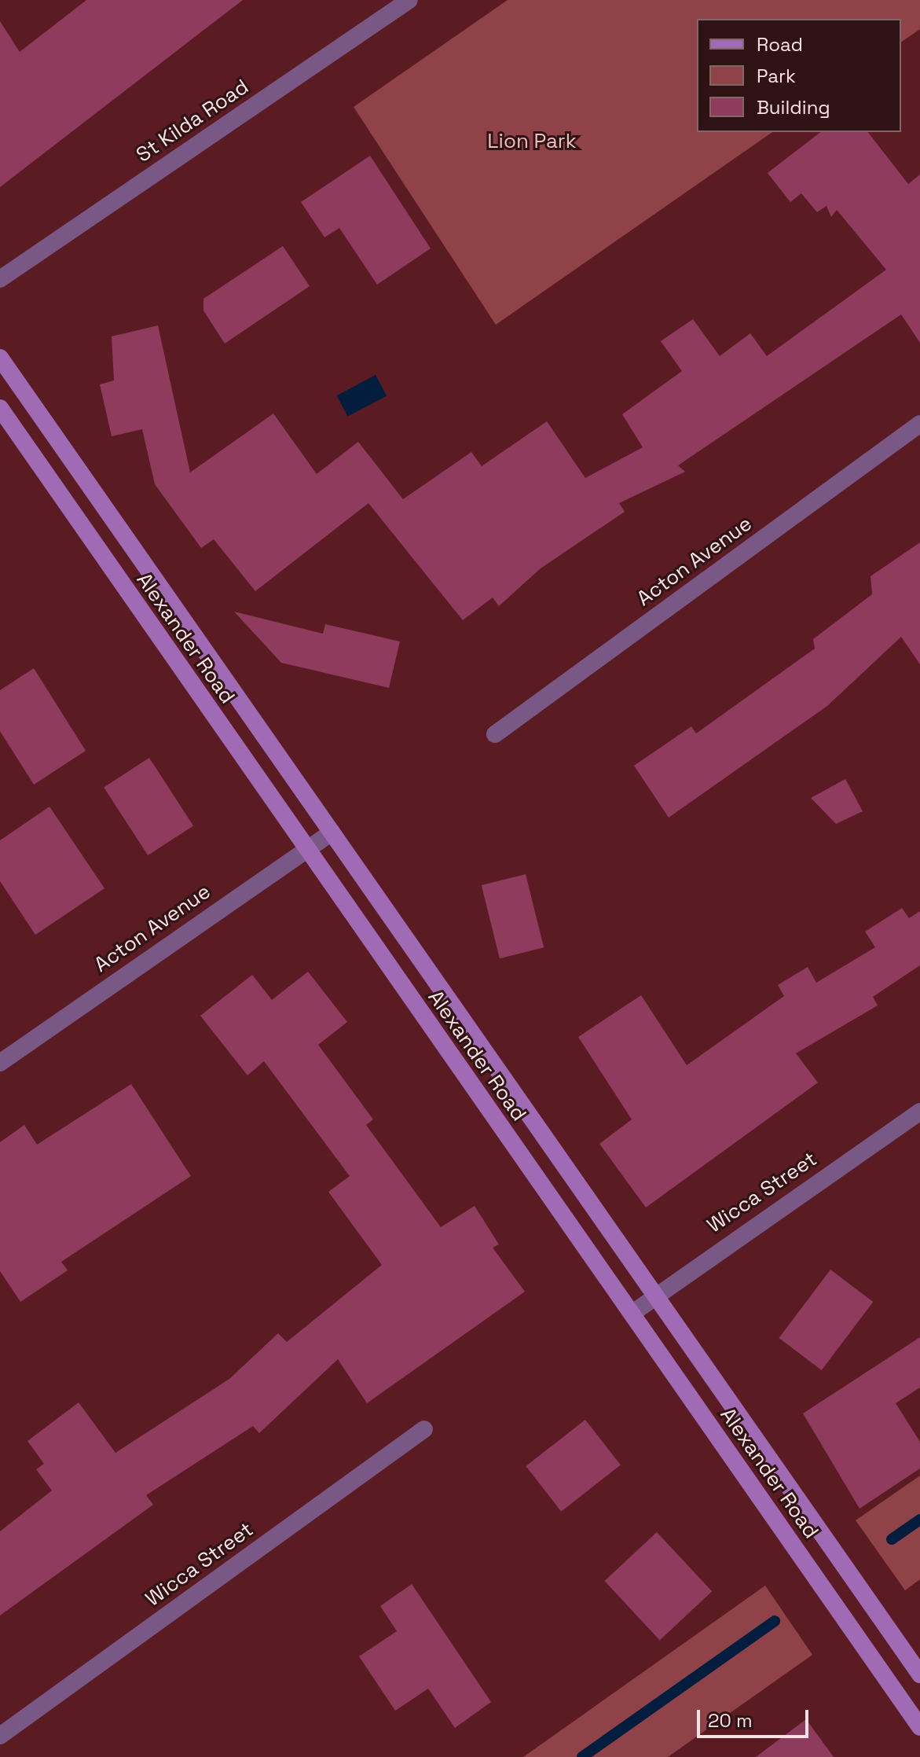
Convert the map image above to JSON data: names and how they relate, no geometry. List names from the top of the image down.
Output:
{
  "streets": {
    "main road": ["Alexander Road"],
    "street": ["St Kilda Road", "Acton Avenue", "Wicca Street"]
  },
  "crossings": [
    ["Acton Avenue", "Alexander Road"],
    ["Alexander Road", "Wicca Street"]
  ],
  "parks": ["Lion Park"],
  "legend": ["Road", "Park", "Building"],
  "scale_bar": "20 m"
}
